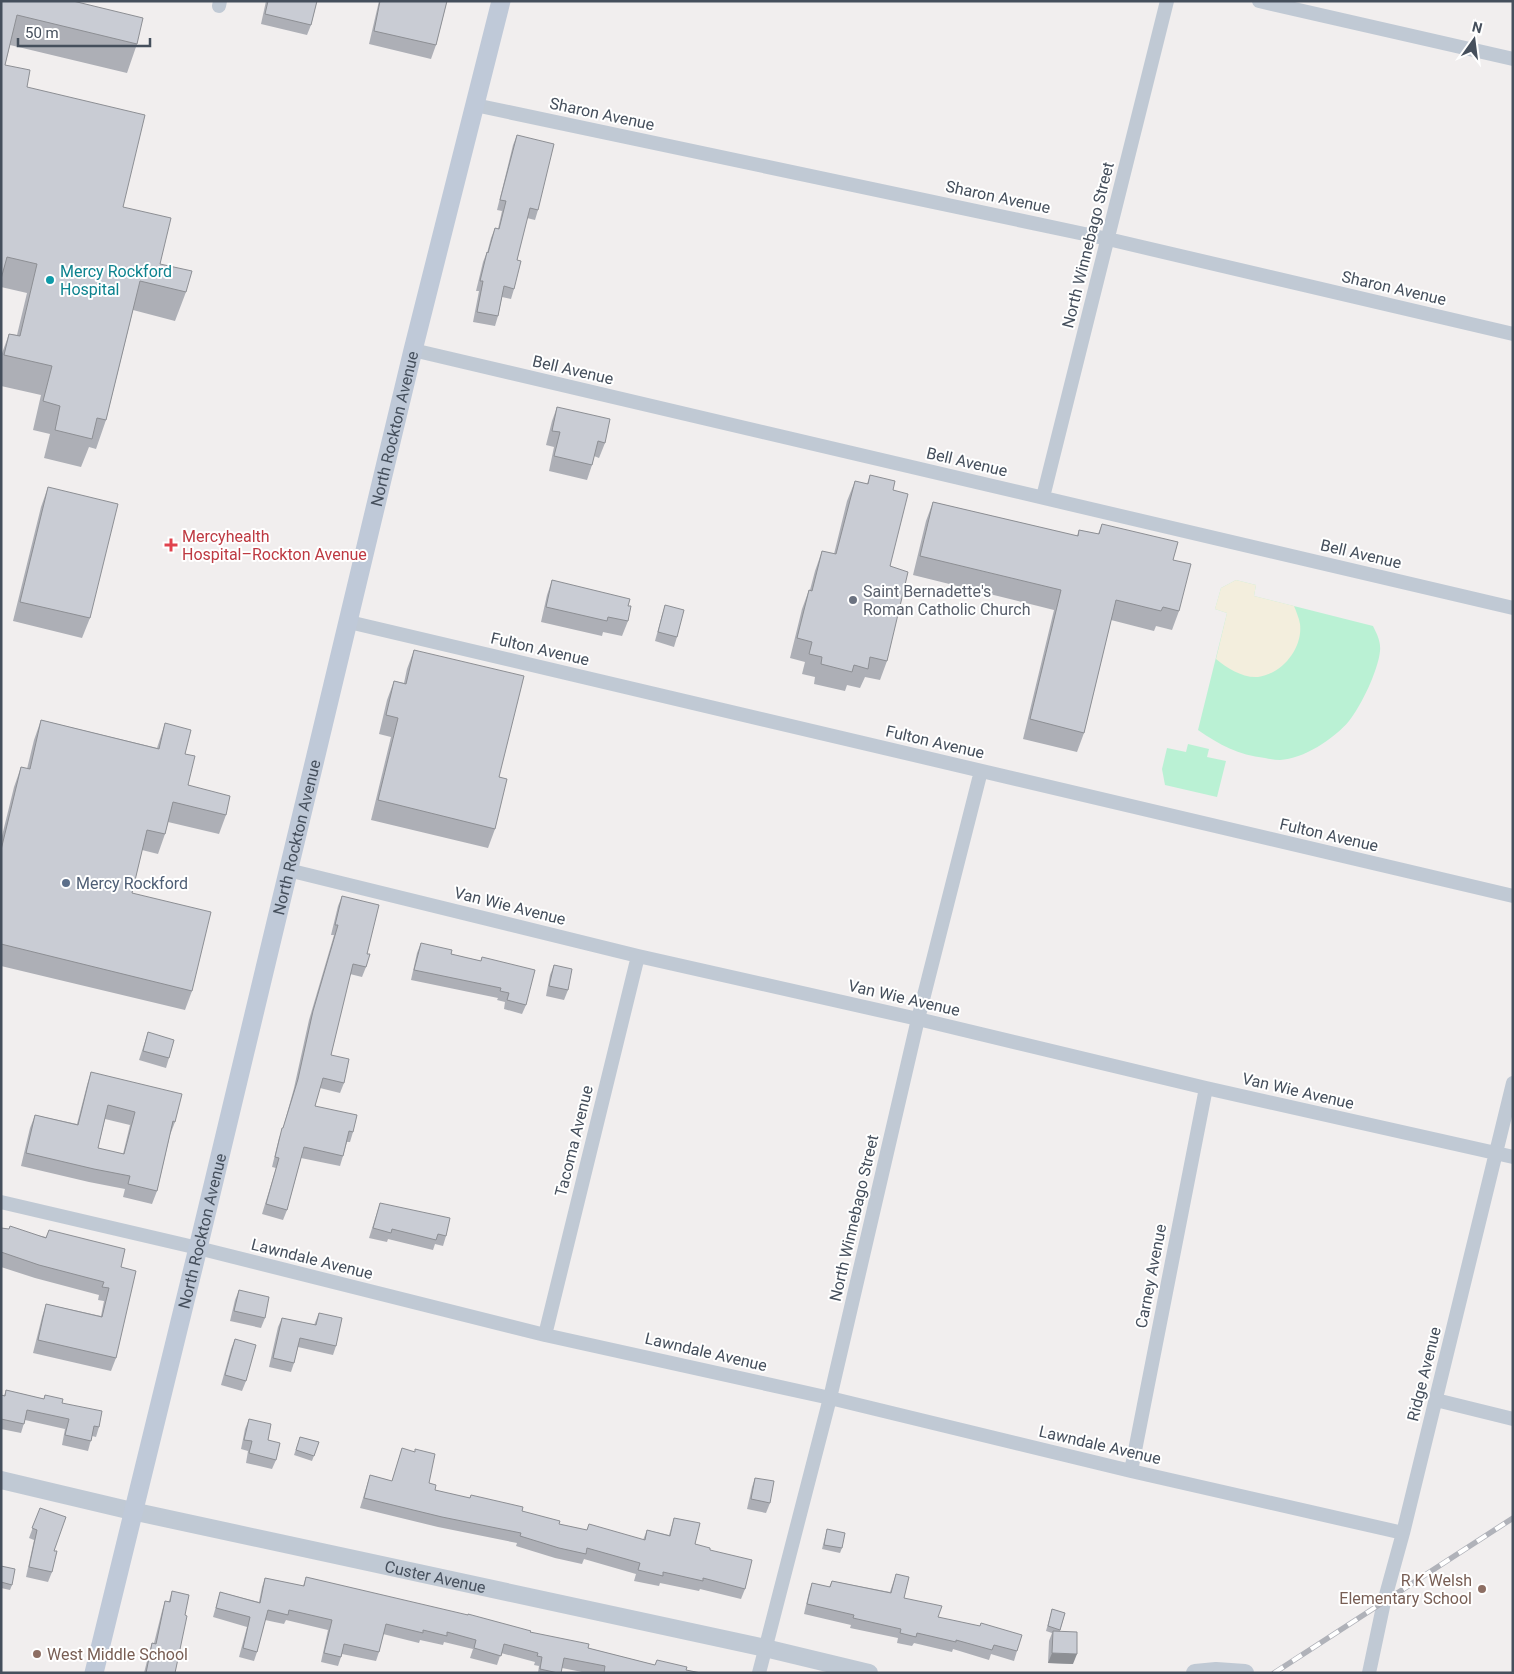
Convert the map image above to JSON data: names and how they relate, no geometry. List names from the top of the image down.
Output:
{
  "streets": {
    "main road": ["North Rockton Avenue"],
    "street": [
      "Sharon Avenue",
      "North Winnebago Street",
      "Bell Avenue",
      "Fulton Avenue",
      "Van Wie Avenue",
      "Tacoma Avenue",
      "Lawndale Avenue",
      "Carney Avenue",
      "Ridge Avenue",
      "Custer Avenue"
    ]
  },
  "crossings": [
    ["Sharon Avenue", "North Winnebago Street"],
    ["Sharon Avenue", "North Rockton Avenue"],
    ["North Winnebago Street", "Bell Avenue"],
    ["North Winnebago Street", "Fulton Avenue"],
    ["North Winnebago Street", "Van Wie Avenue"],
    ["North Winnebago Street", "Lawndale Avenue"],
    ["North Winnebago Street", "Custer Avenue"],
    ["Bell Avenue", "North Rockton Avenue"],
    ["North Rockton Avenue", "Fulton Avenue"],
    ["North Rockton Avenue", "Van Wie Avenue"],
    ["North Rockton Avenue", "Lawndale Avenue"],
    ["North Rockton Avenue", "Custer Avenue"],
    ["Van Wie Avenue", "Tacoma Avenue"],
    ["Van Wie Avenue", "Carney Avenue"],
    ["Van Wie Avenue", "Ridge Avenue"],
    ["Tacoma Avenue", "Lawndale Avenue"],
    ["Lawndale Avenue", "Carney Avenue"],
    ["Lawndale Avenue", "Ridge Avenue"]
  ],
  "places": {
    "other": [
      "Mercy Rockford Hospital",
      "Saint Bernadette's Roman Catholic Church",
      "Mercy Rockford",
      "R K Welsh Elementary School",
      "West Middle School"
    ],
    "health": ["Mercyhealth Hospital–Rockton Avenue"]
  },
  "scale_bar": "50 m",
  "north": "top"
}
